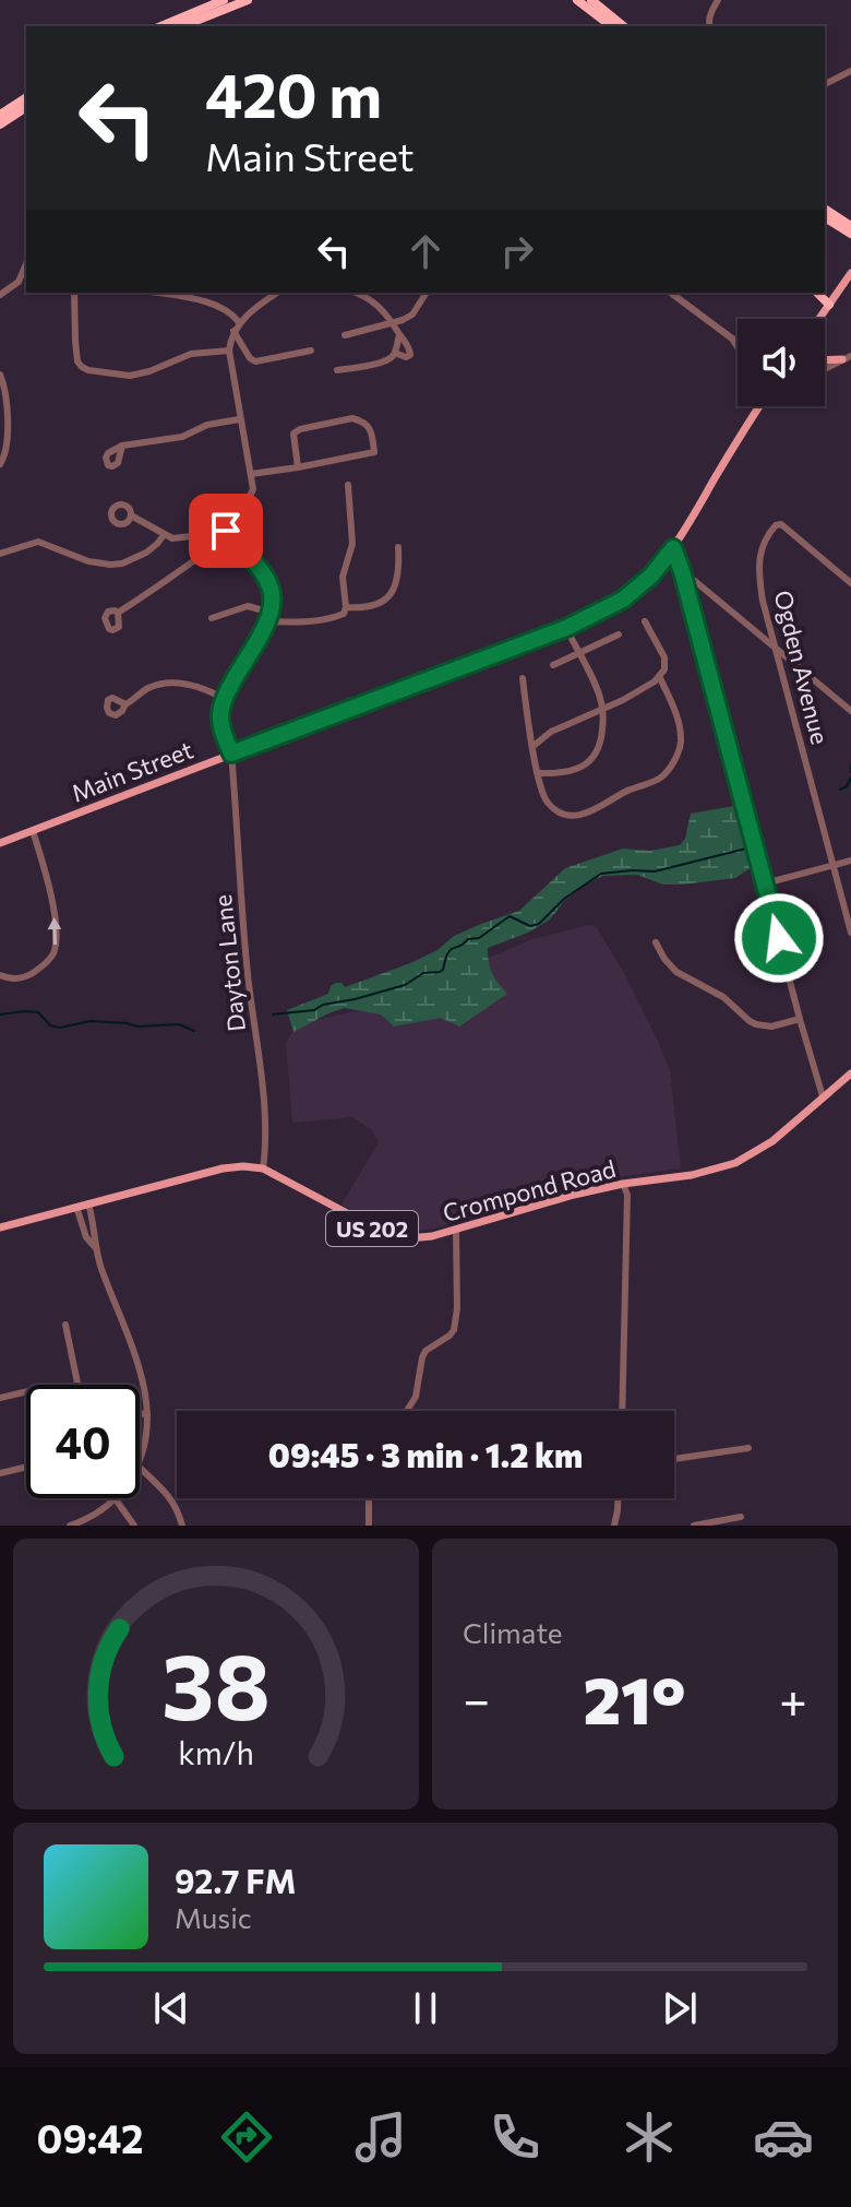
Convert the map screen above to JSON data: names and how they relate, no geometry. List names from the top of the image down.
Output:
{
  "streets": {
    "main road": ["Main Street", "Crompond Road", "US 202"],
    "street": ["Ogden Avenue", "Dayton Lane"]
  },
  "crossings": [
    ["Main Street", "Dayton Lane"],
    ["Dayton Lane", "Crompond Road"]
  ],
  "page": {
    "turn": ["420 m", "Main Street"],
    "limit": "40",
    "trip": "09:45 · 3 min · 1.2 km",
    "tile": "Climate",
    "heat": ["−", "21°", "+"],
    "song": ["92.7 FM", "Music"],
    "tabs": "09:42",
    "gauge": ["38", "km/h"]
  }
}
